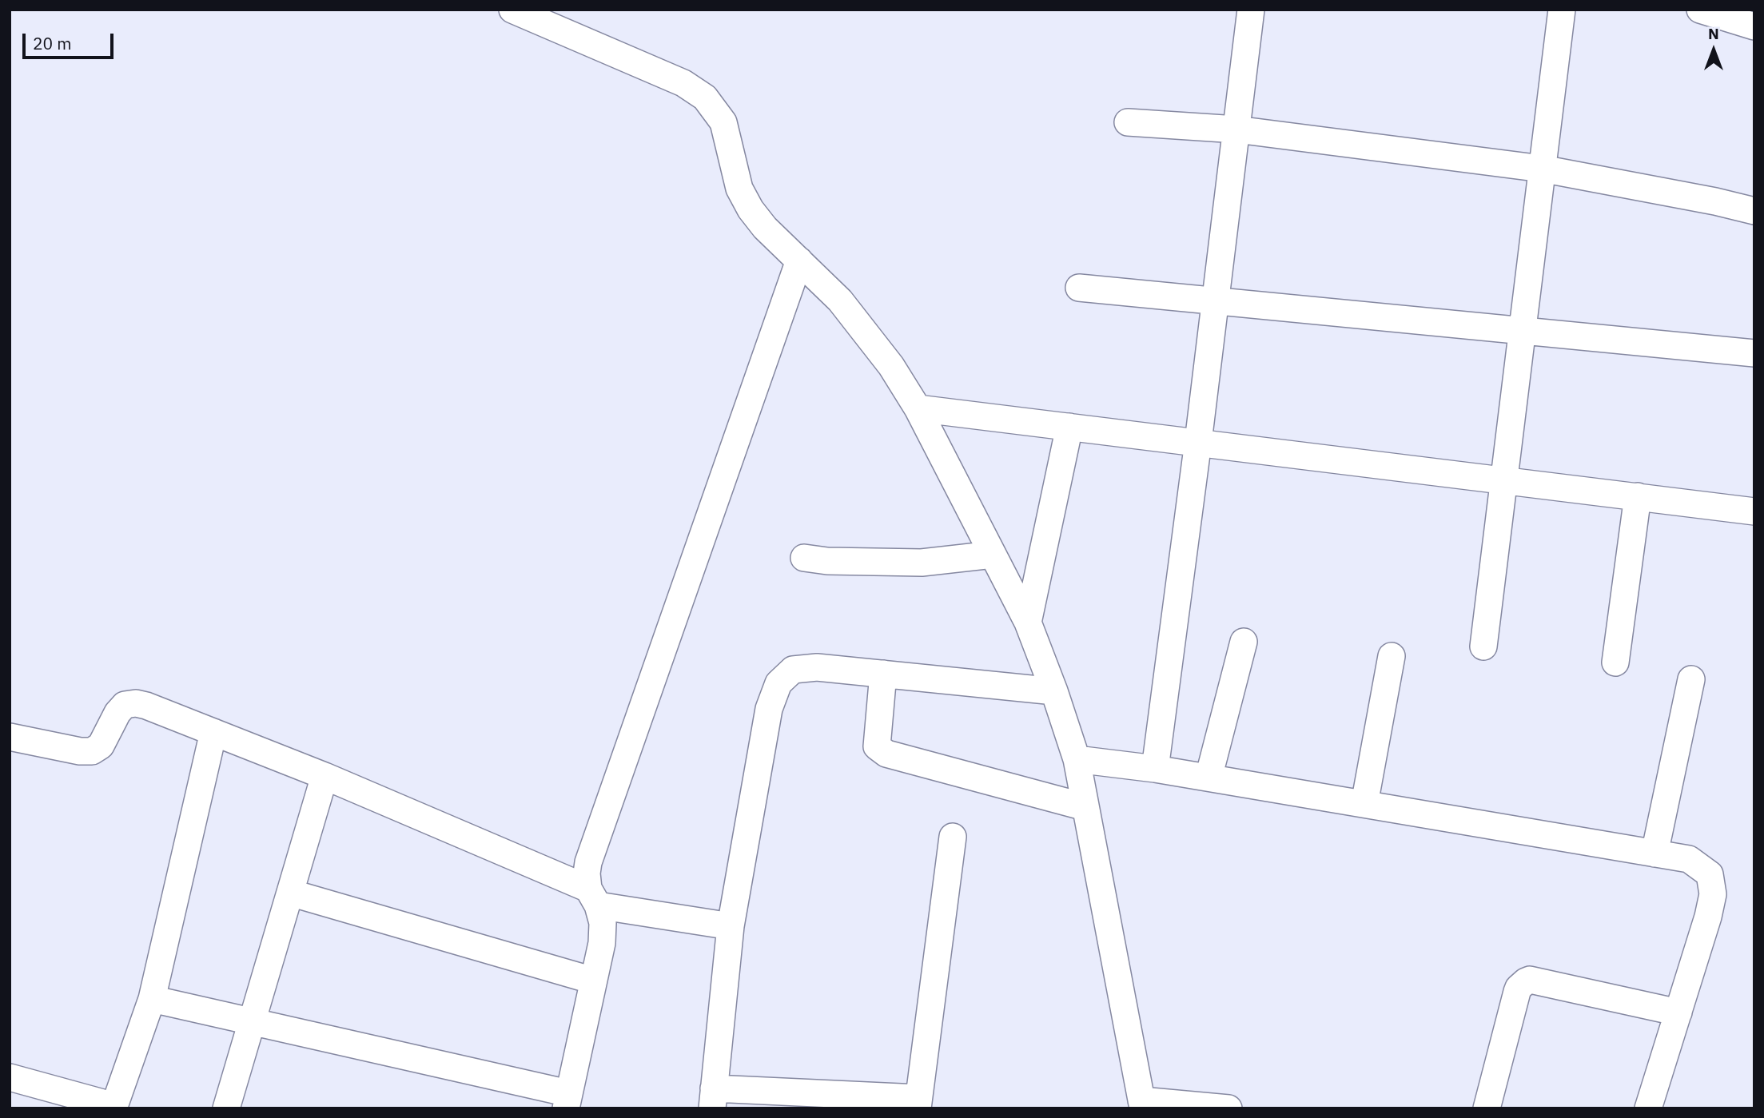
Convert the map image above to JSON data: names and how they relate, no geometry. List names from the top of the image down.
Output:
{
  "scale_bar": "20 m",
  "north": "top"
}
